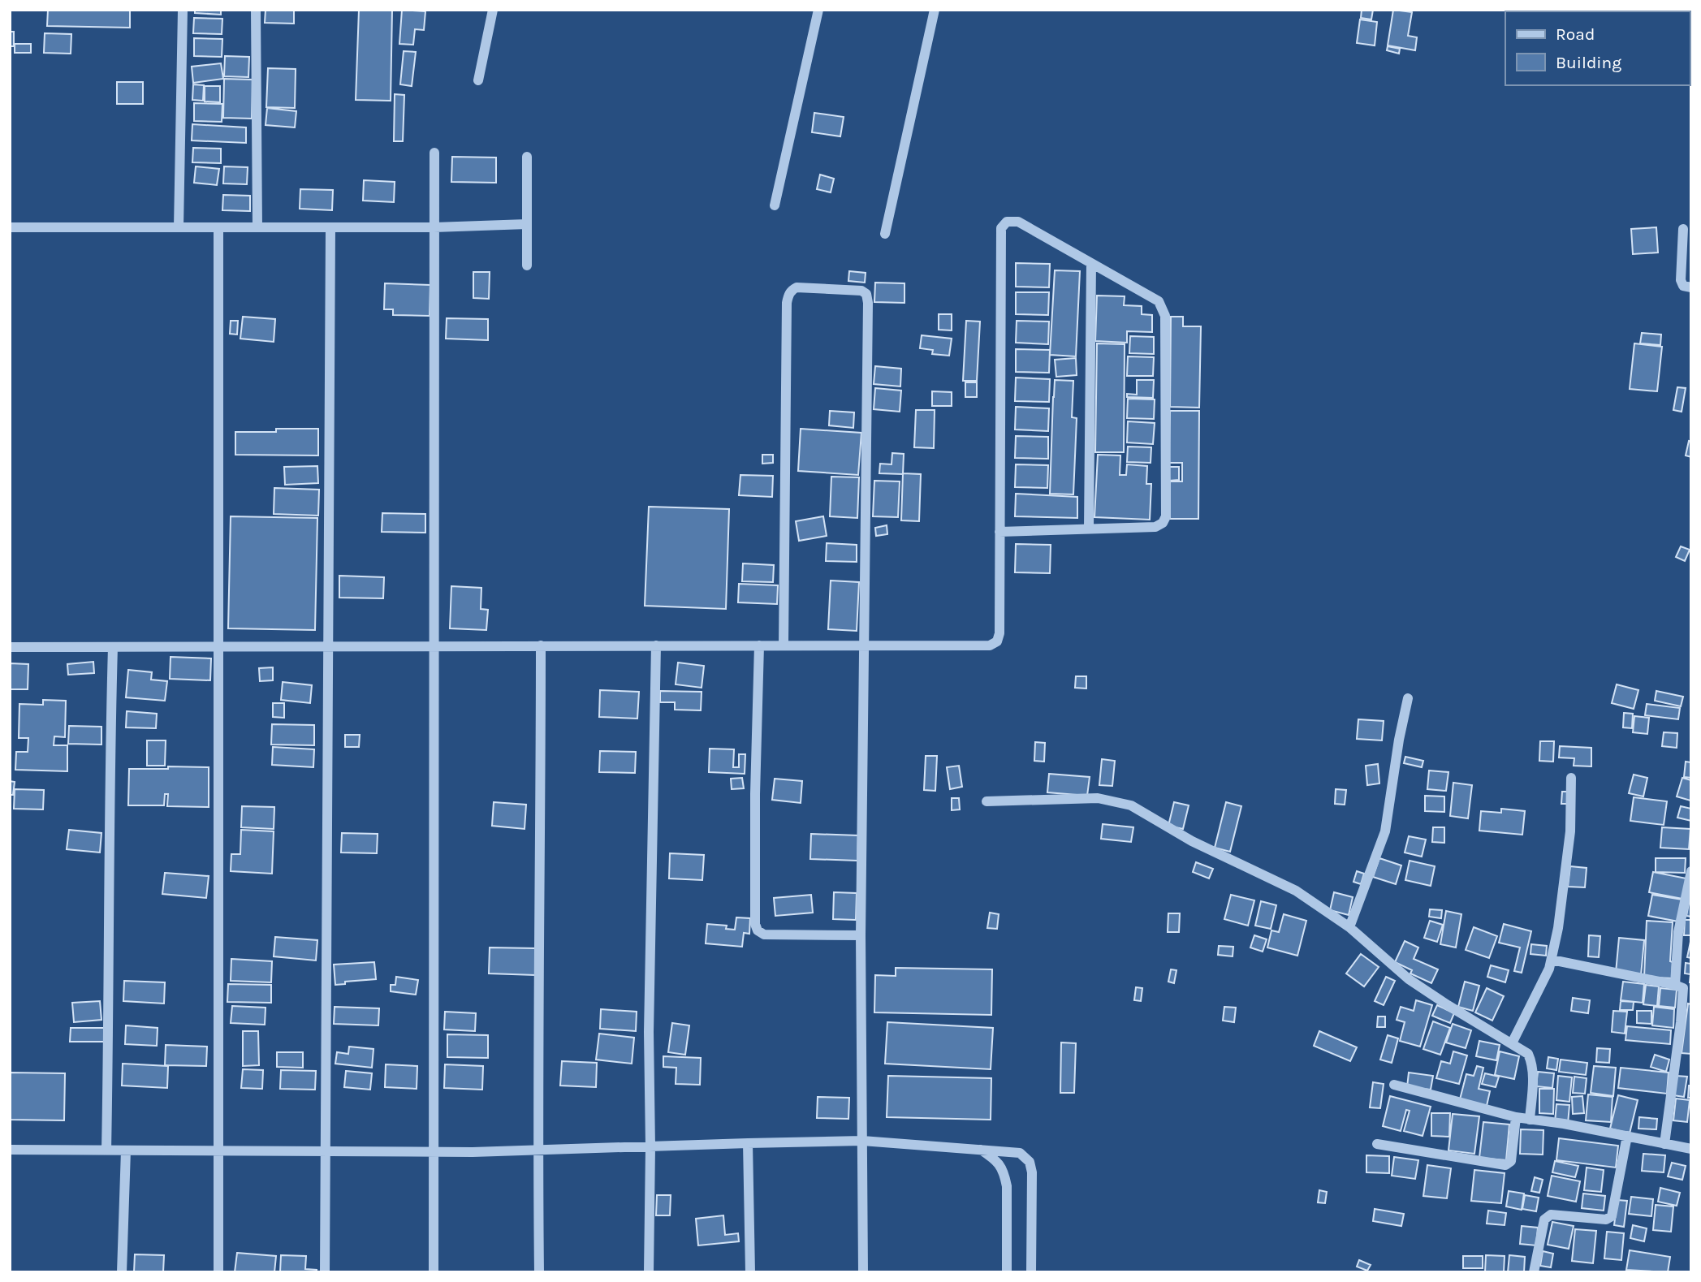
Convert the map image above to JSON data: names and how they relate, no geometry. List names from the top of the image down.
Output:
{
  "legend": ["Road", "Building"]
}
